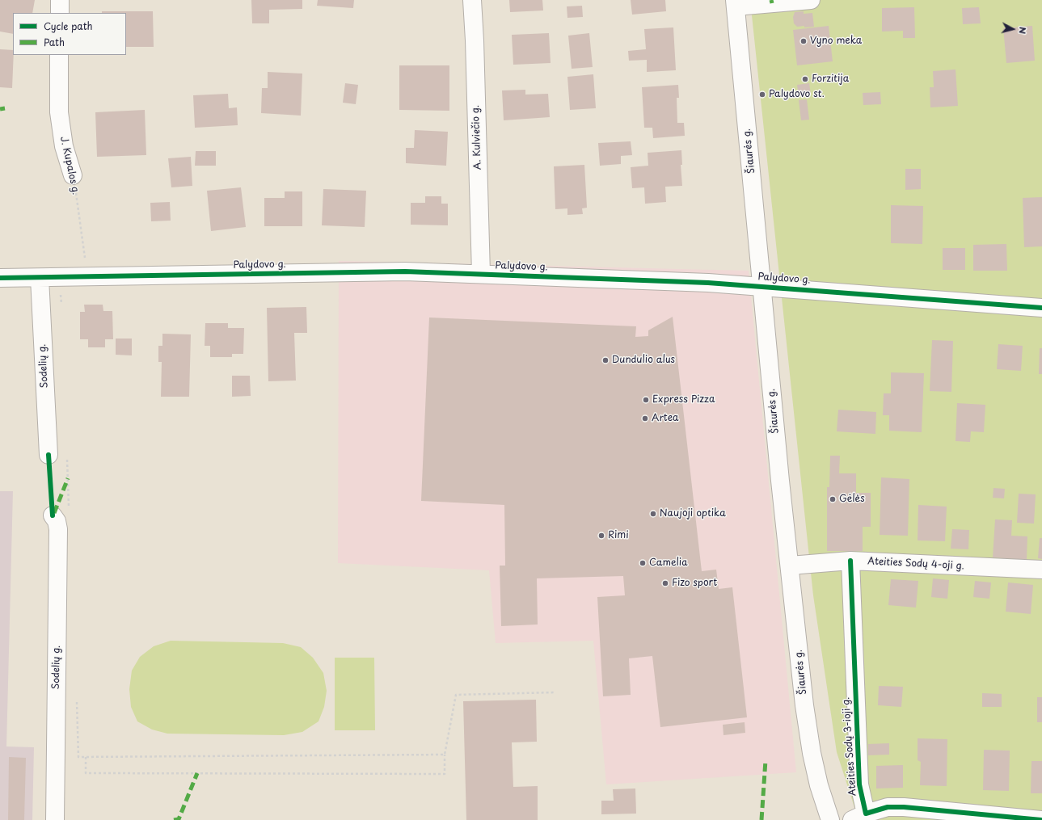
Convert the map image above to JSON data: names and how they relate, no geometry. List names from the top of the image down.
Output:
{
  "streets": {
    "street": [
      "A. Kulviečio g.",
      "Šiaurės g.",
      "J. Kupalos g.",
      "Palydovo g.",
      "Sodelių g.",
      "Ateities Sodų 4-oji g.",
      "Ateities Sodų 3-ioji g."
    ]
  },
  "crossings": [
    ["A. Kulviečio g.", "Palydovo g."],
    ["Šiaurės g.", "Palydovo g."],
    ["Šiaurės g.", "Ateities Sodų 4-oji g."],
    ["J. Kupalos g.", "Palydovo g."],
    ["Palydovo g.", "Sodelių g."],
    ["Ateities Sodų 4-oji g.", "Ateities Sodų 3-ioji g."]
  ],
  "places": [
    "Vyno meka",
    "Forzitija",
    "Palydovo st.",
    "Dundulio alus",
    "Express Pizza",
    "Artea",
    "Gėlės",
    "Naujoji optika",
    "Rimi",
    "Camelia",
    "Fizo sport"
  ],
  "legend": ["Cycle path", "Path"],
  "north": "right"
}
